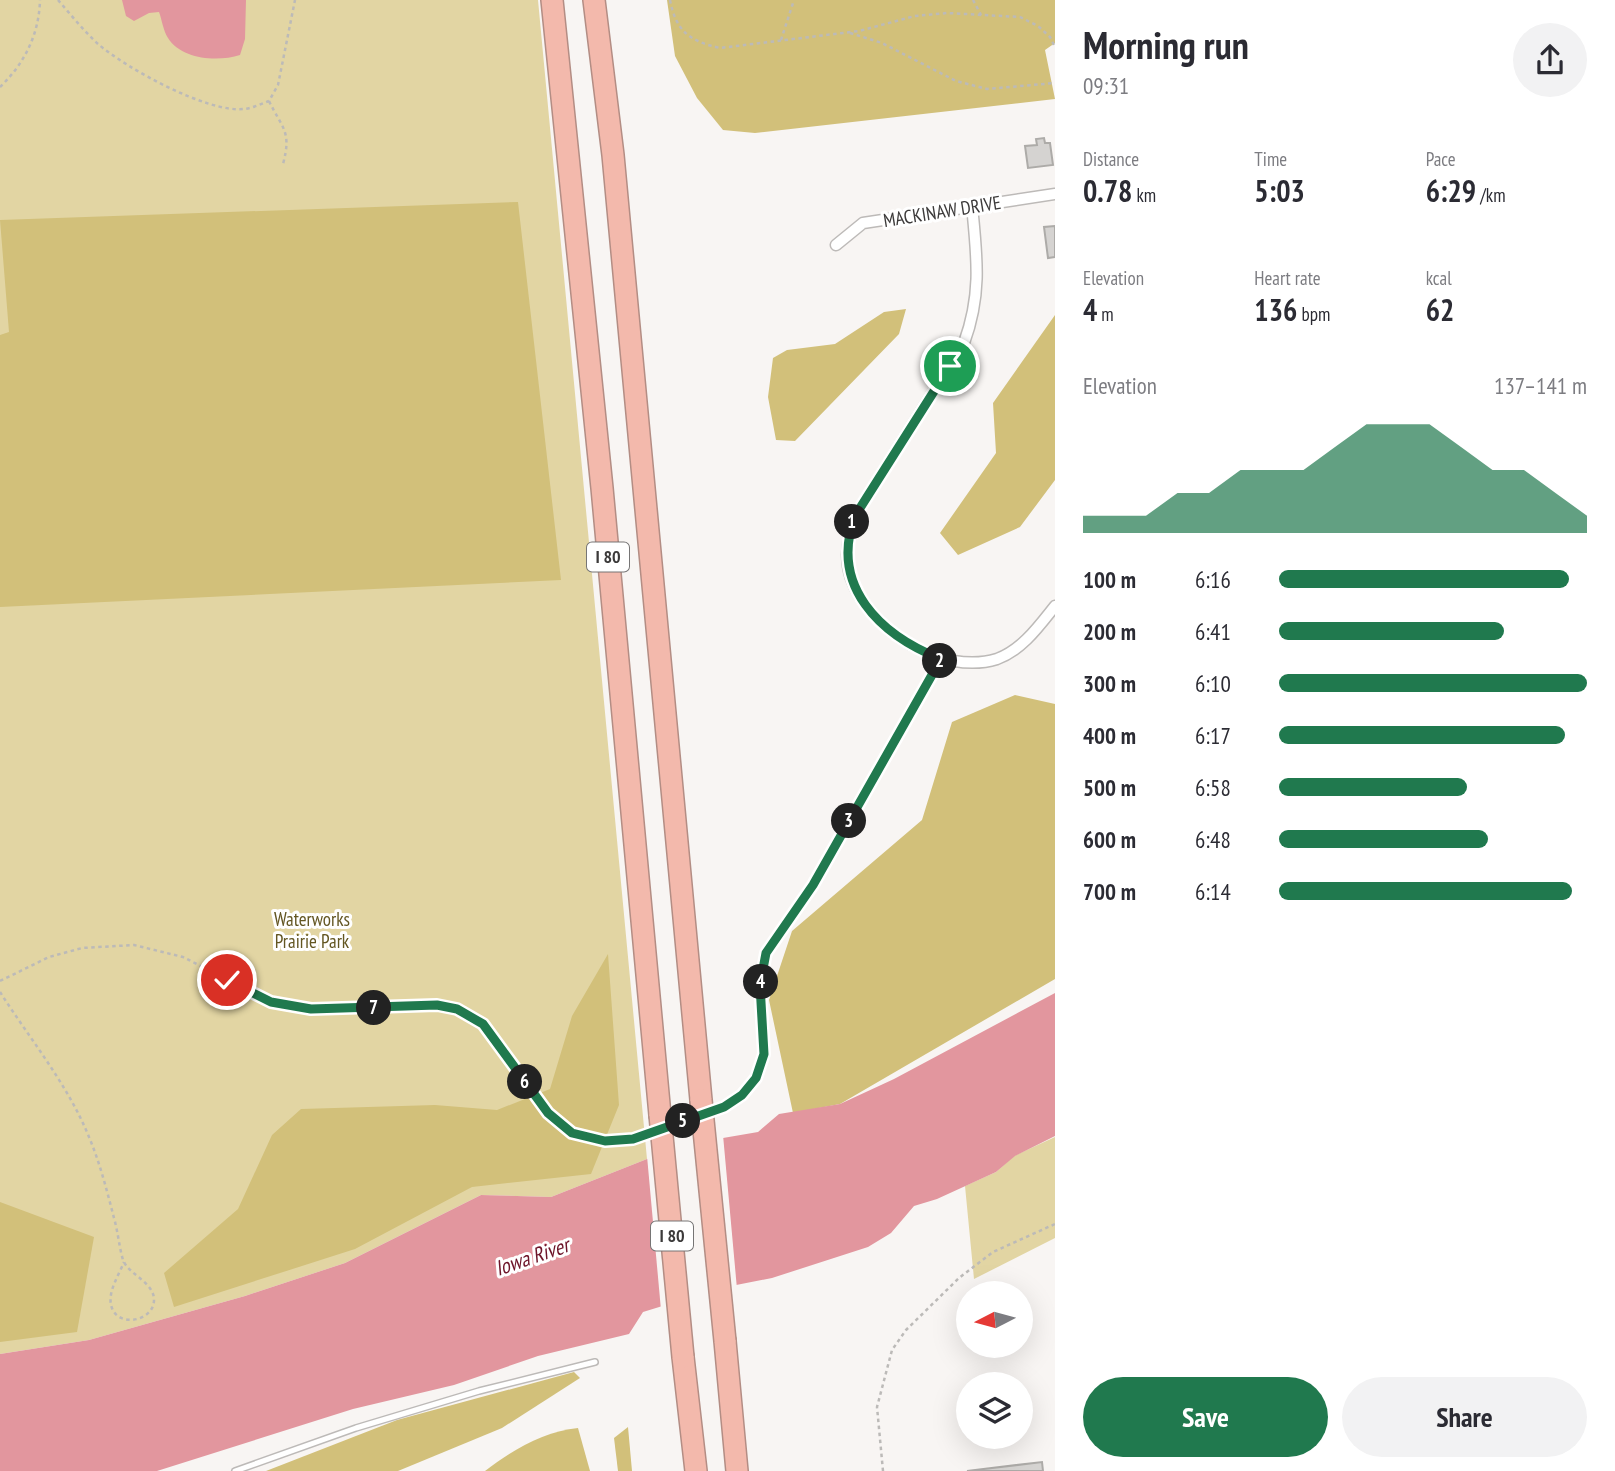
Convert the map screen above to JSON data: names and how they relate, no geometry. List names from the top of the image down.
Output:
{
  "streets": {
    "highway": ["I 80"],
    "street": ["MACKINAW DRIVE"]
  },
  "water": ["Iowa River"],
  "parks": ["Waterworks Prairie Park"],
  "north": "left",
  "page": {
    "heading": ["Morning run", "09:31"],
    "stats": [
      ["Distance", "0.78 km"],
      ["Time", "5:03"],
      ["Pace", "6:29 /km"],
      ["Elevation", "4 m"],
      ["Heart rate", "136 bpm"],
      ["kcal", "62"]
    ],
    "chart": ["Elevation", "137–141 m"],
    "pins": [
      "1",
      "2",
      "3",
      "4",
      "7",
      "6",
      "5"
    ],
    "list": [
      {
        "name": "100 m",
        "note": "6:16"
      },
      {
        "name": "200 m",
        "note": "6:41"
      },
      {
        "name": "300 m",
        "note": "6:10"
      },
      {
        "name": "400 m",
        "note": "6:17"
      },
      {
        "name": "500 m",
        "note": "6:58"
      },
      {
        "name": "600 m",
        "note": "6:48"
      },
      {
        "name": "700 m",
        "note": "6:14"
      }
    ],
    "buttons": ["Save", "Share"]
  }
}
